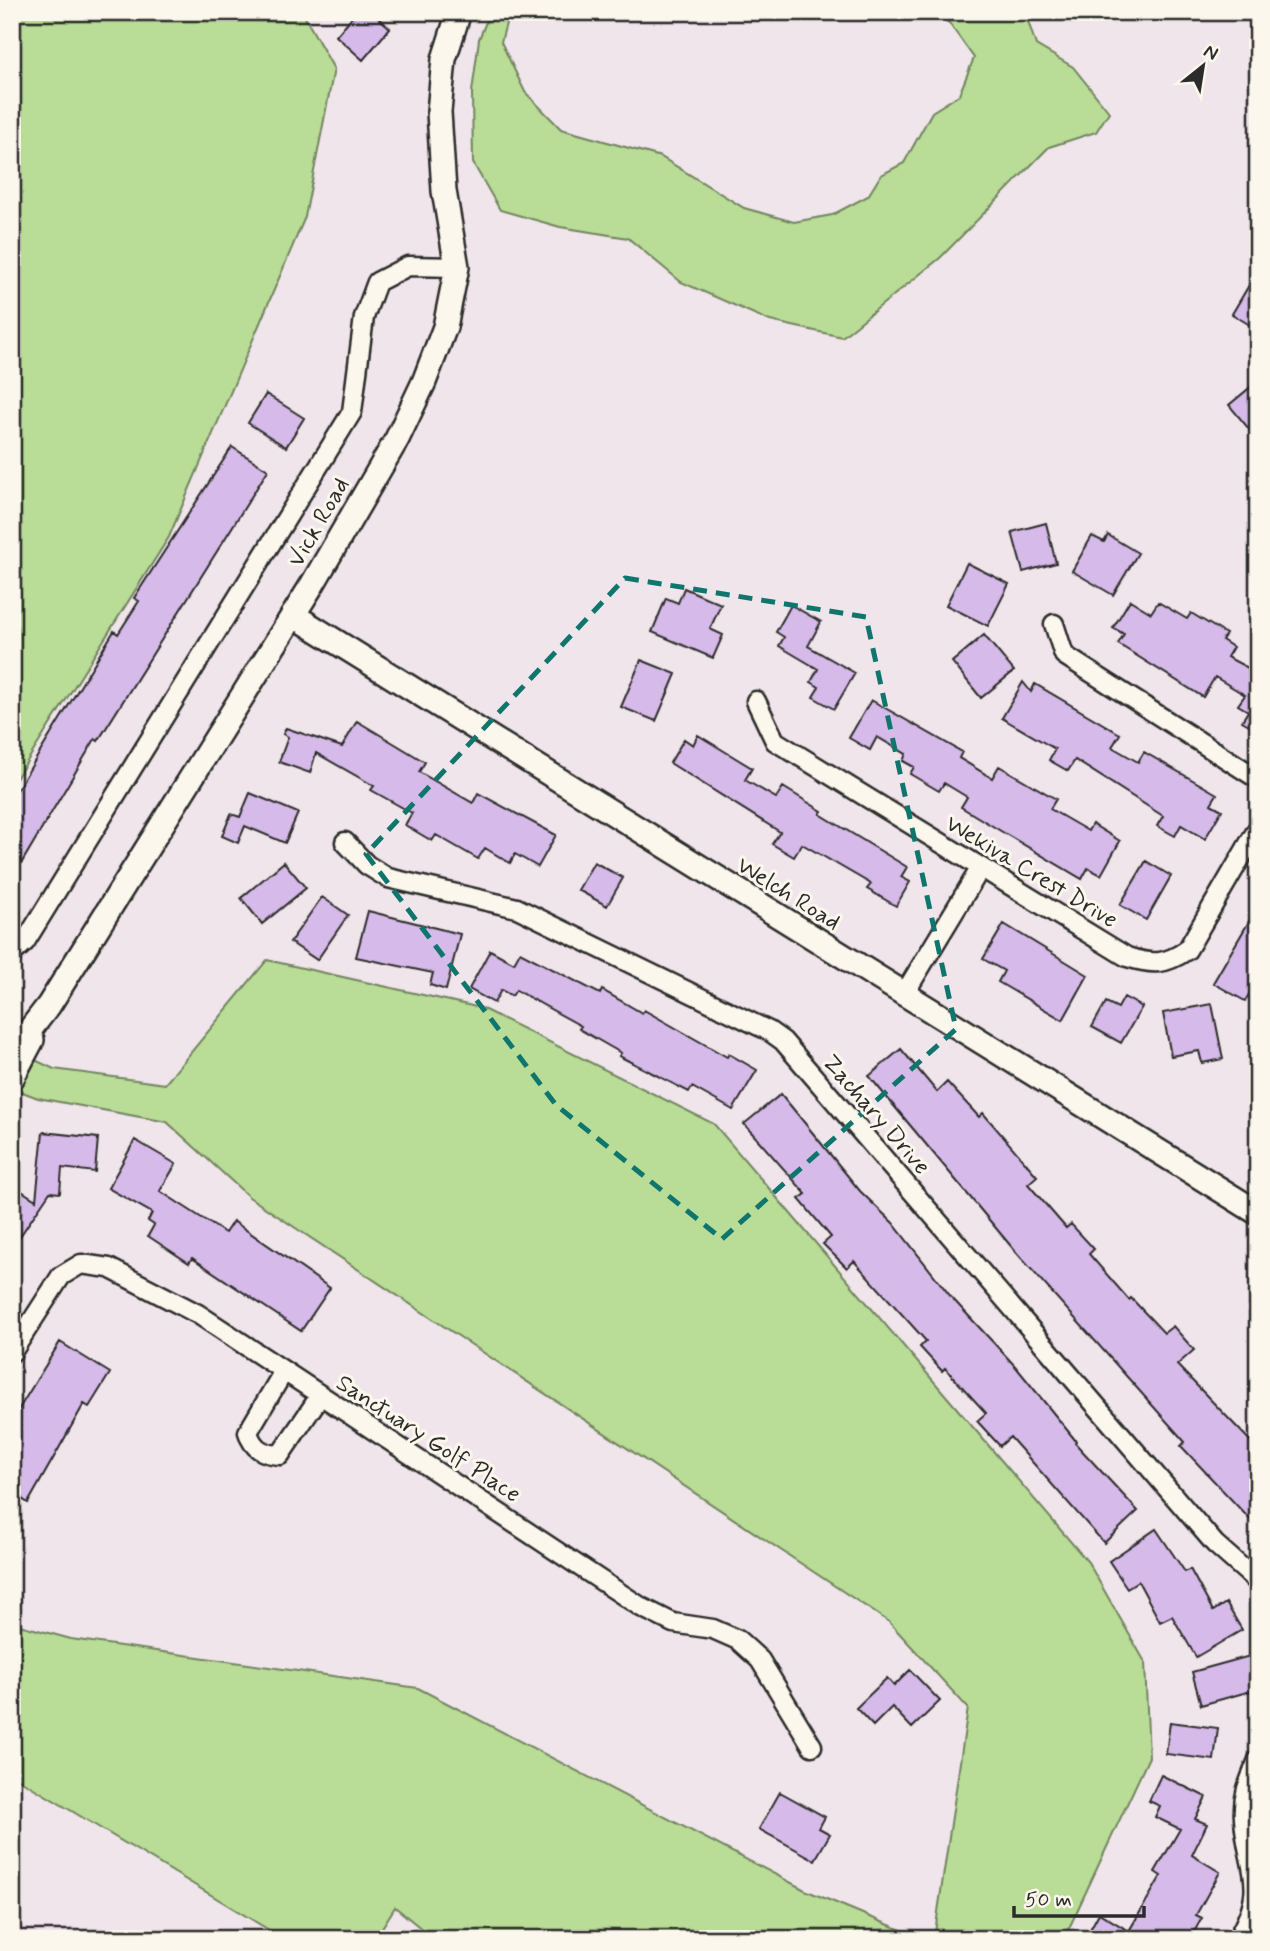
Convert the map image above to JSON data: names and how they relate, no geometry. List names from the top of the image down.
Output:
{
  "streets": {
    "street": [
      "Vick Road",
      "Wekiva Crest Drive",
      "Welch Road",
      "Zachary Drive",
      "Sanctuary Golf Place"
    ]
  },
  "crossings": [
    ["Vick Road", "Welch Road"]
  ],
  "scale_bar": "50 m",
  "north": "top right"
}
